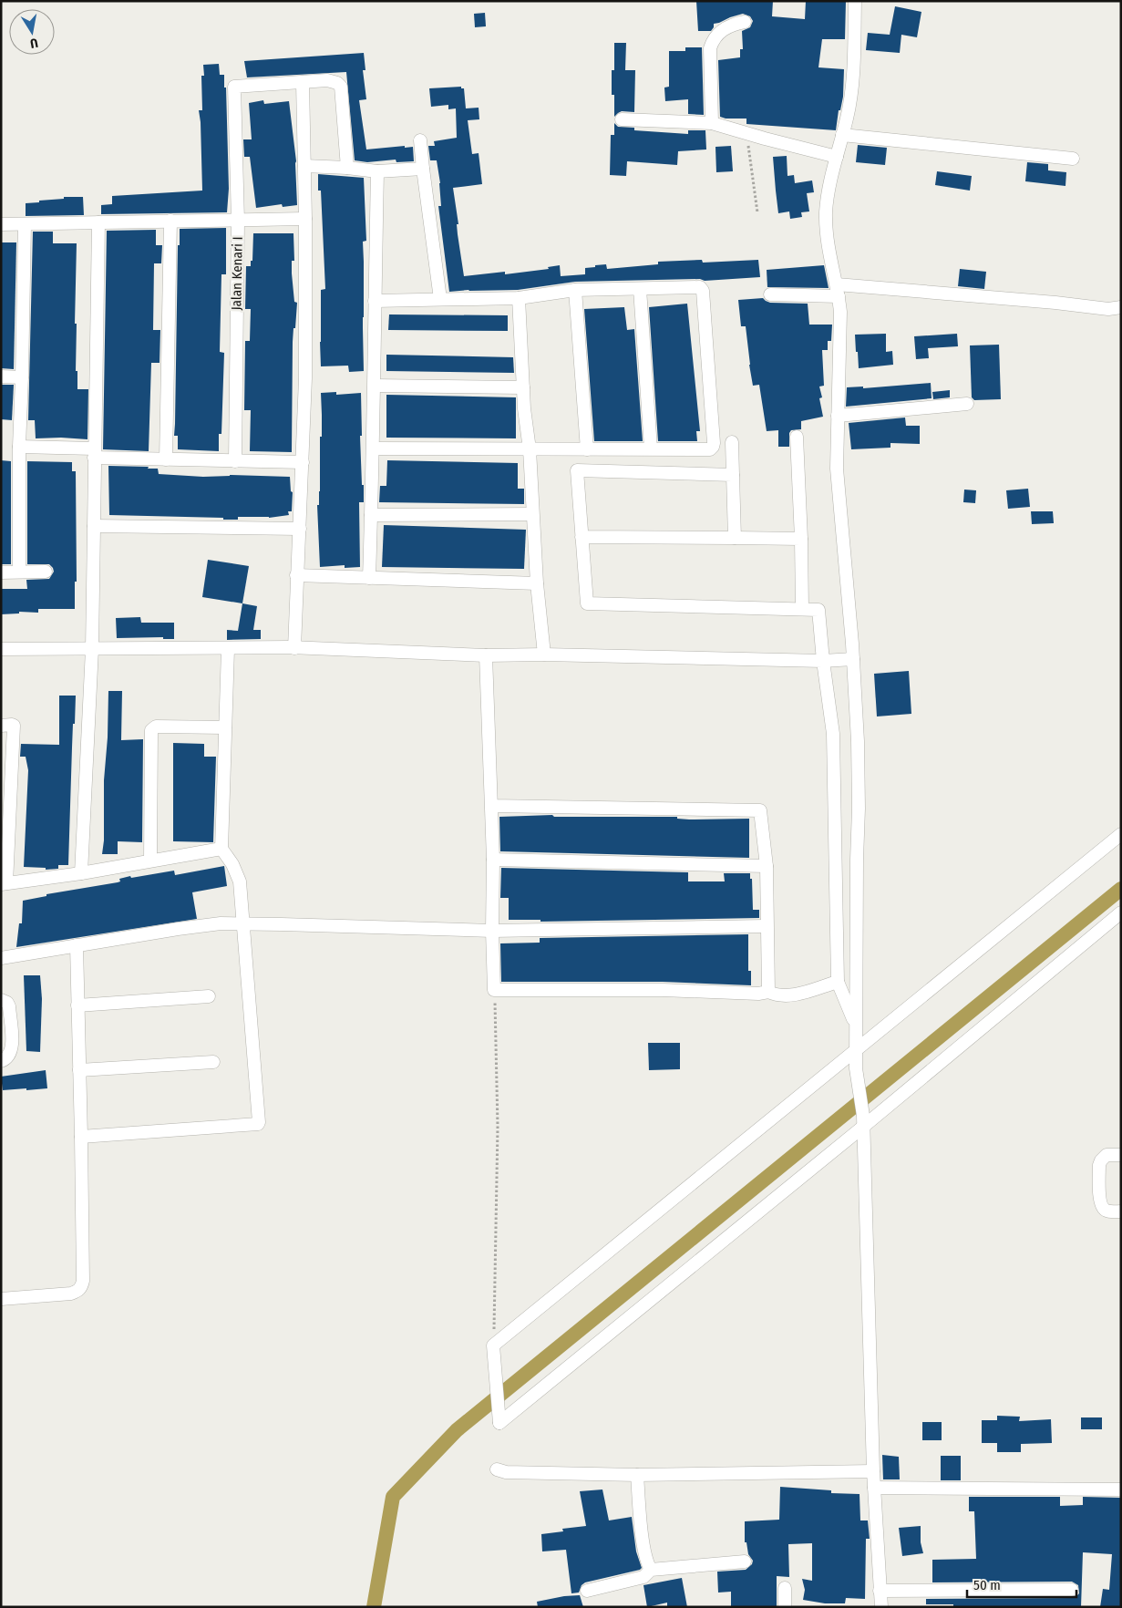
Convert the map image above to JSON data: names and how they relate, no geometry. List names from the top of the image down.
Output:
{
  "streets": {
    "street": ["Jalan Kenari I"]
  },
  "scale_bar": "50 m",
  "north": "bottom"
}
